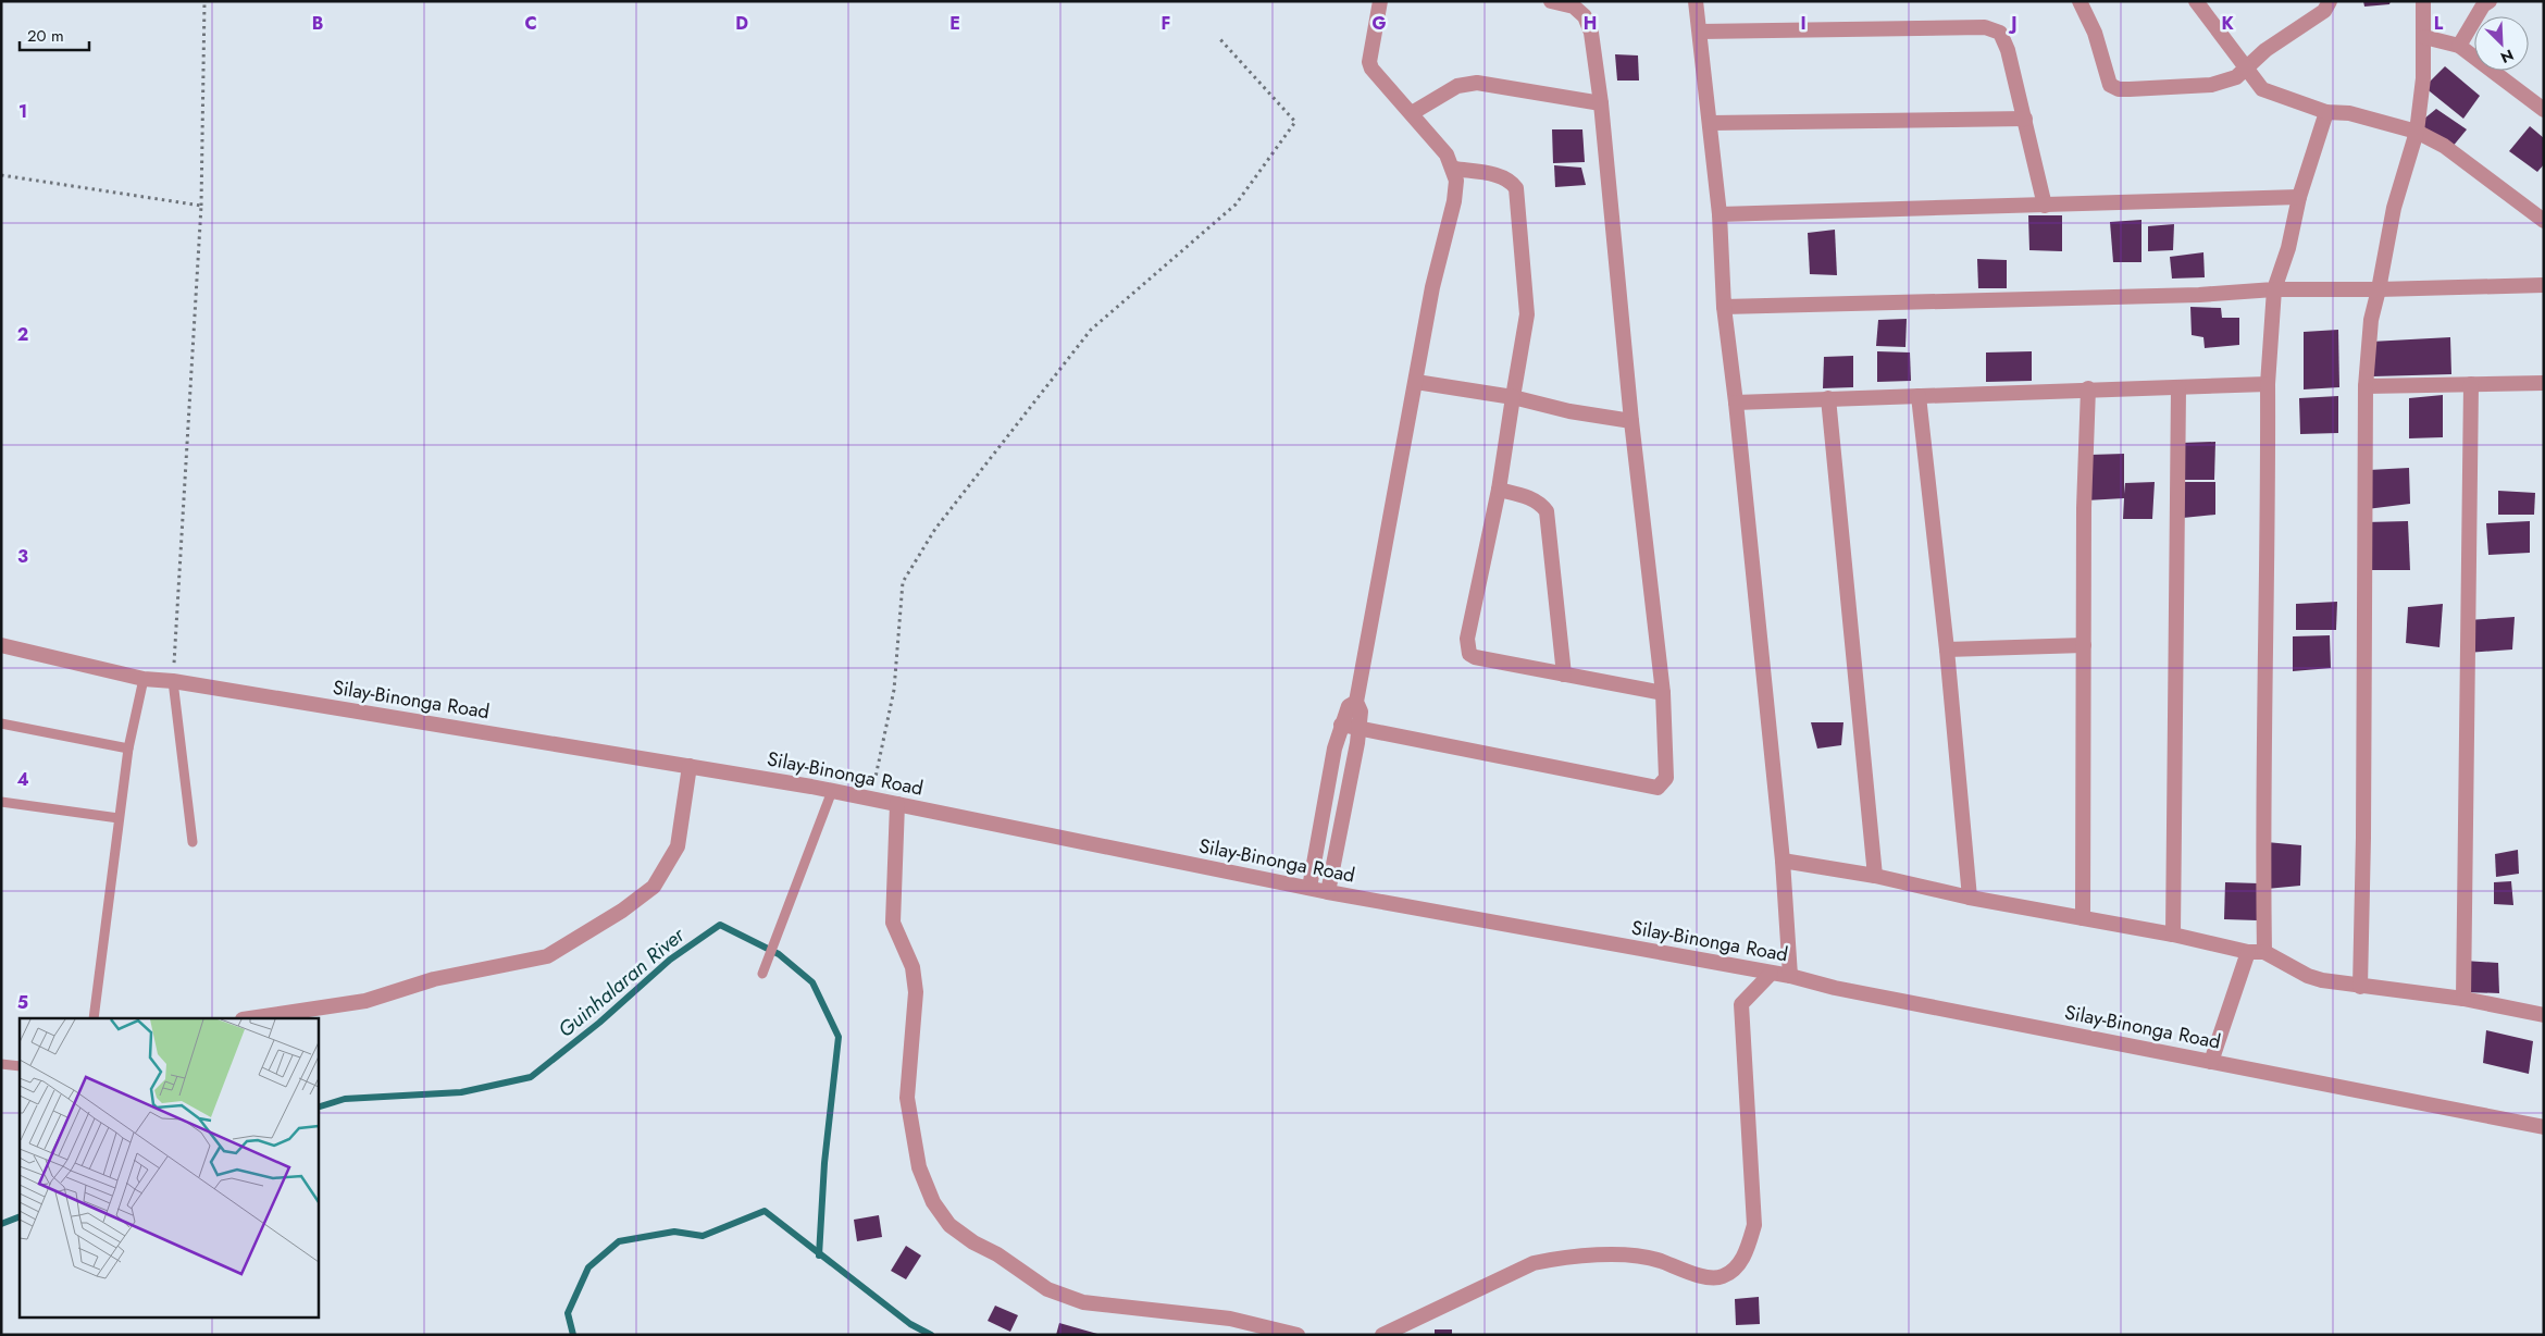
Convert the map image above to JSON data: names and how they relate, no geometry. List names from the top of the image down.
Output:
{
  "streets": {
    "street": ["Silay-Binonga Road"]
  },
  "water": ["Guinhalaran River"],
  "scale_bar": "20 m",
  "north": "bottom right",
  "grid": {
    "columns": [
      "B",
      "C",
      "D",
      "E",
      "F",
      "G",
      "H",
      "I",
      "J",
      "K",
      "L"
    ],
    "rows": [
      "1",
      "2",
      "3",
      "4",
      "5"
    ]
  }
}
